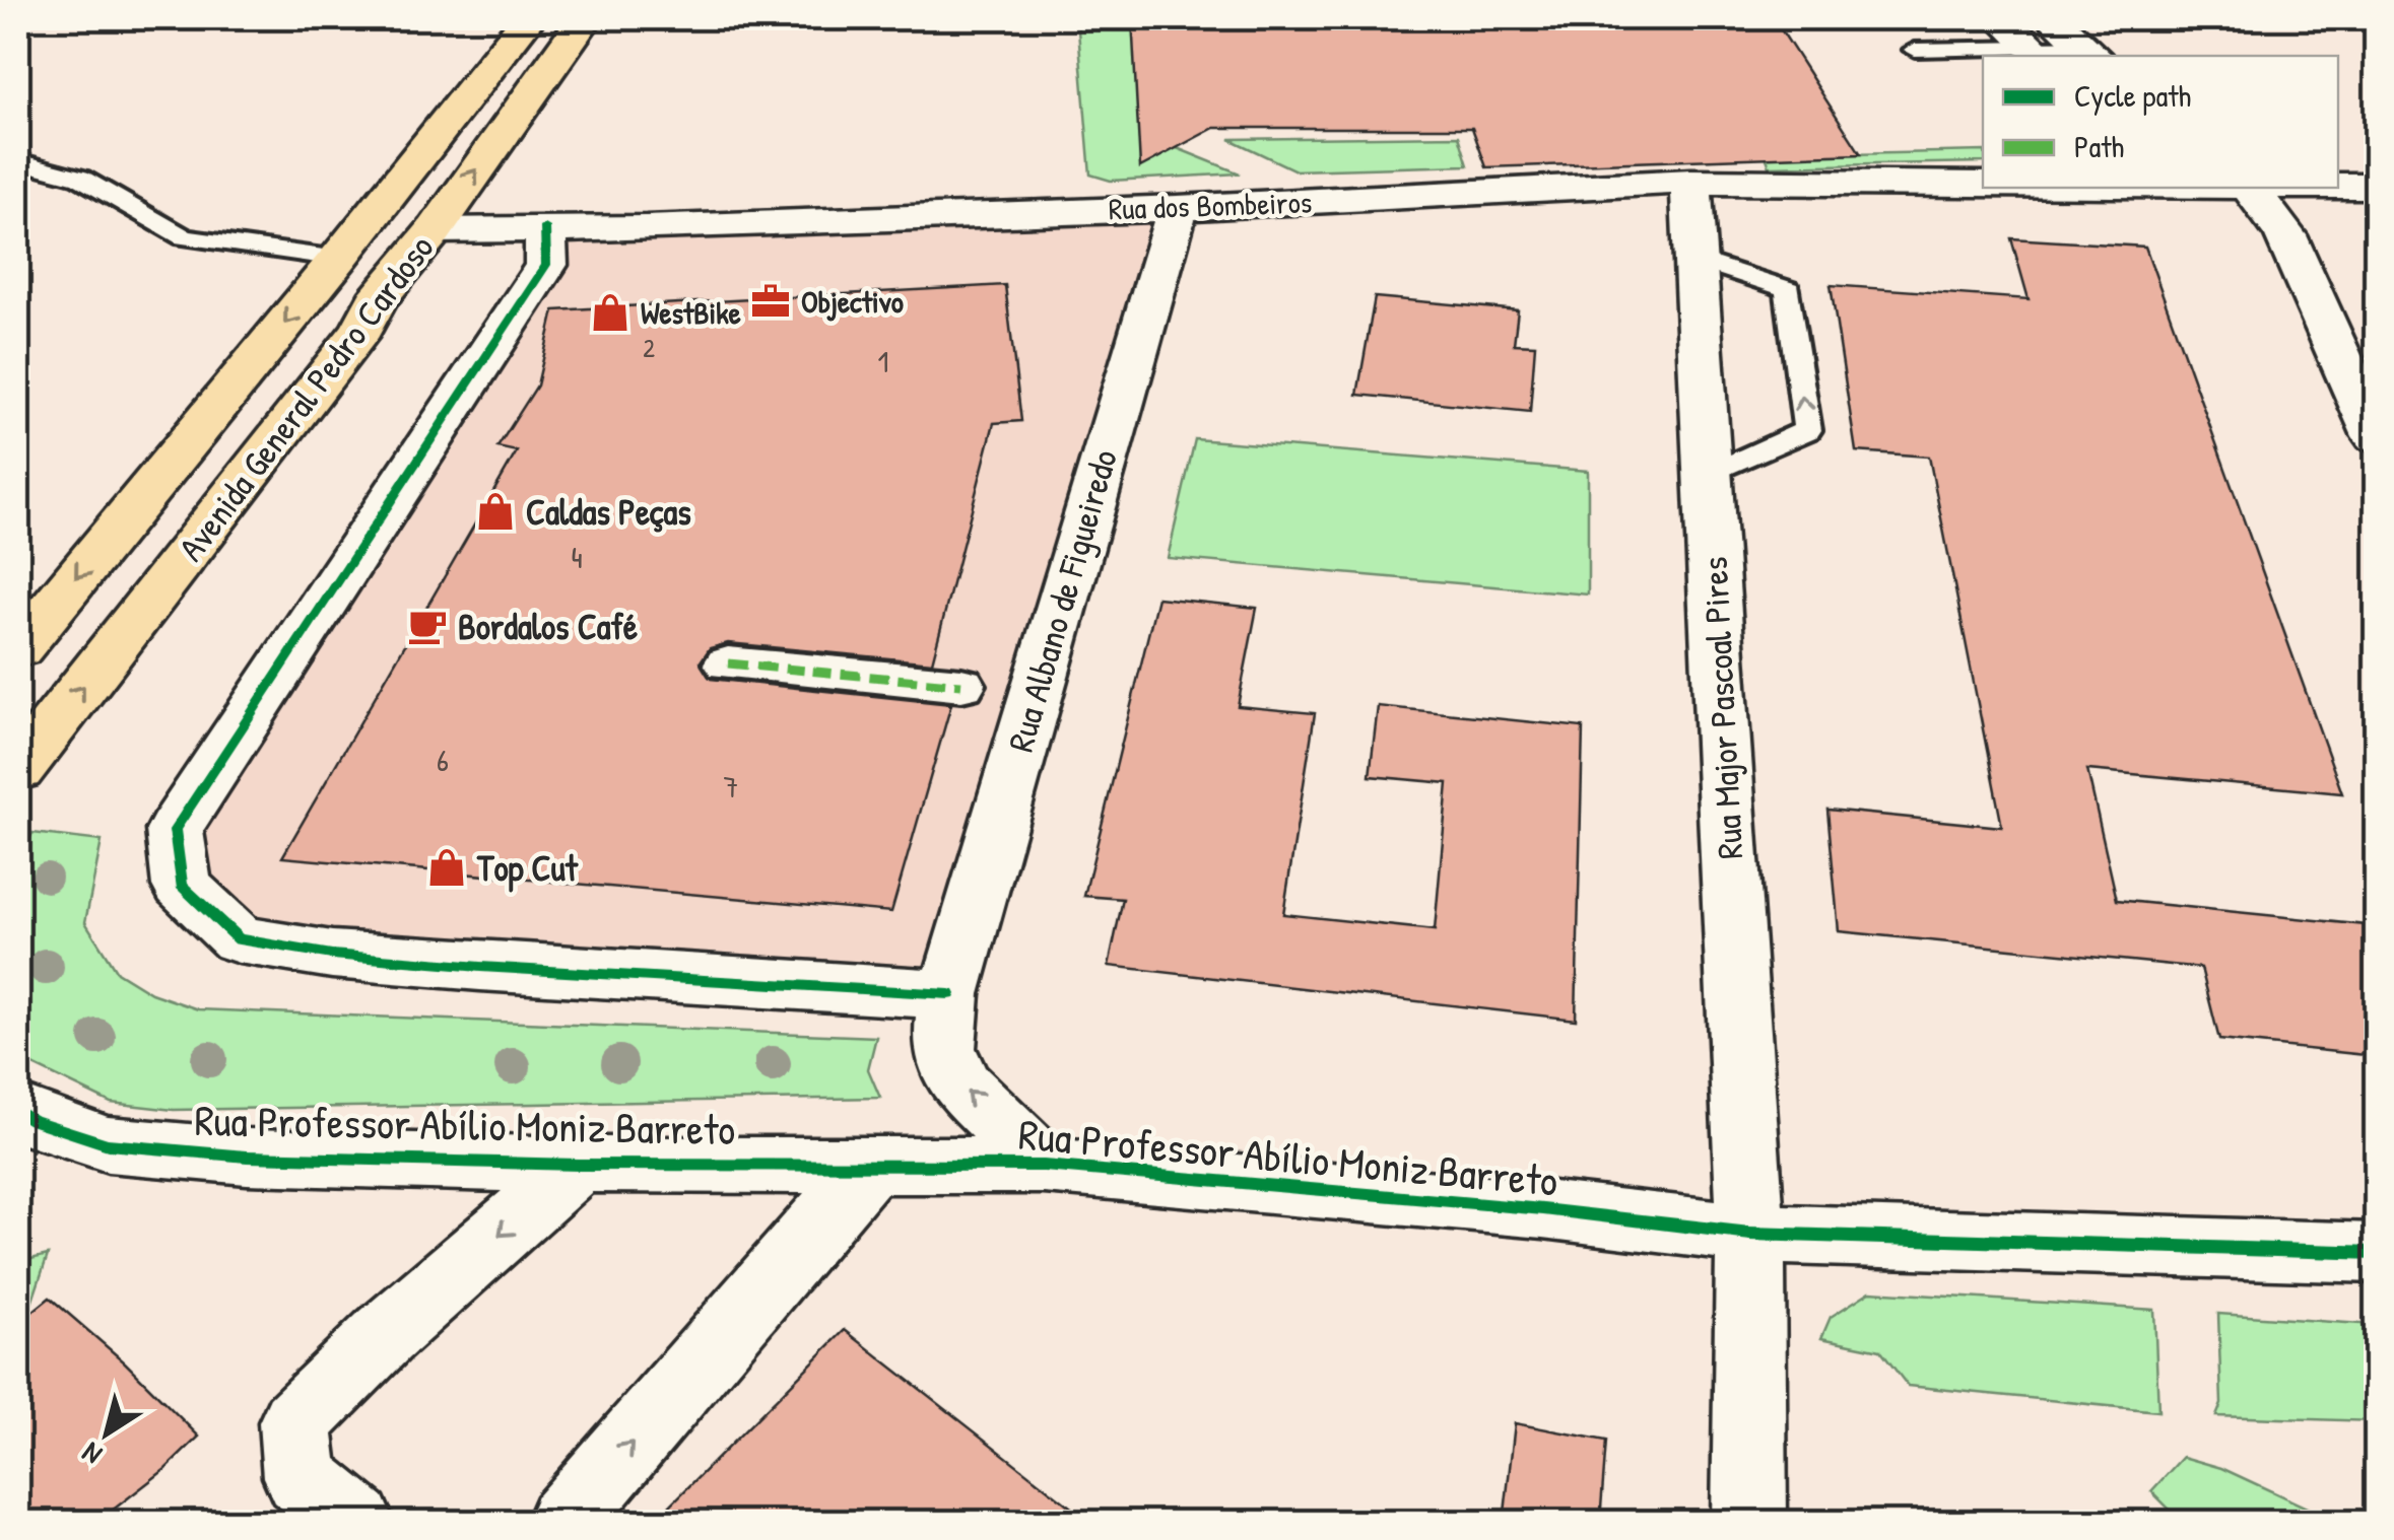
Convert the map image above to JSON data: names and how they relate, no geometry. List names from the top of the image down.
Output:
{
  "streets": {
    "main road": ["Avenida General Pedro Cardoso"],
    "street": [
      "Rua dos Bombeiros",
      "Rua Albano de Figueiredo",
      "Rua Major Pascoal Pires",
      "Rua Professor Abílio Moniz Barreto"
    ]
  },
  "crossings": [
    ["Rua dos Bombeiros", "Avenida General Pedro Cardoso"],
    ["Rua dos Bombeiros", "Rua Albano de Figueiredo"],
    ["Rua dos Bombeiros", "Rua Major Pascoal Pires"],
    ["Rua Albano de Figueiredo", "Rua Professor Abílio Moniz Barreto"],
    ["Rua Major Pascoal Pires", "Rua Professor Abílio Moniz Barreto"]
  ],
  "places": {
    "office": ["Objectivo"],
    "shop": ["WestBike", "Caldas Peças", "Top Cut"],
    "cafe": ["Bordalos Café"]
  },
  "house_numbers": [
    "2",
    "1",
    "4",
    "6",
    "7"
  ],
  "legend": ["Cycle path", "Path"],
  "north": "bottom left"
}
